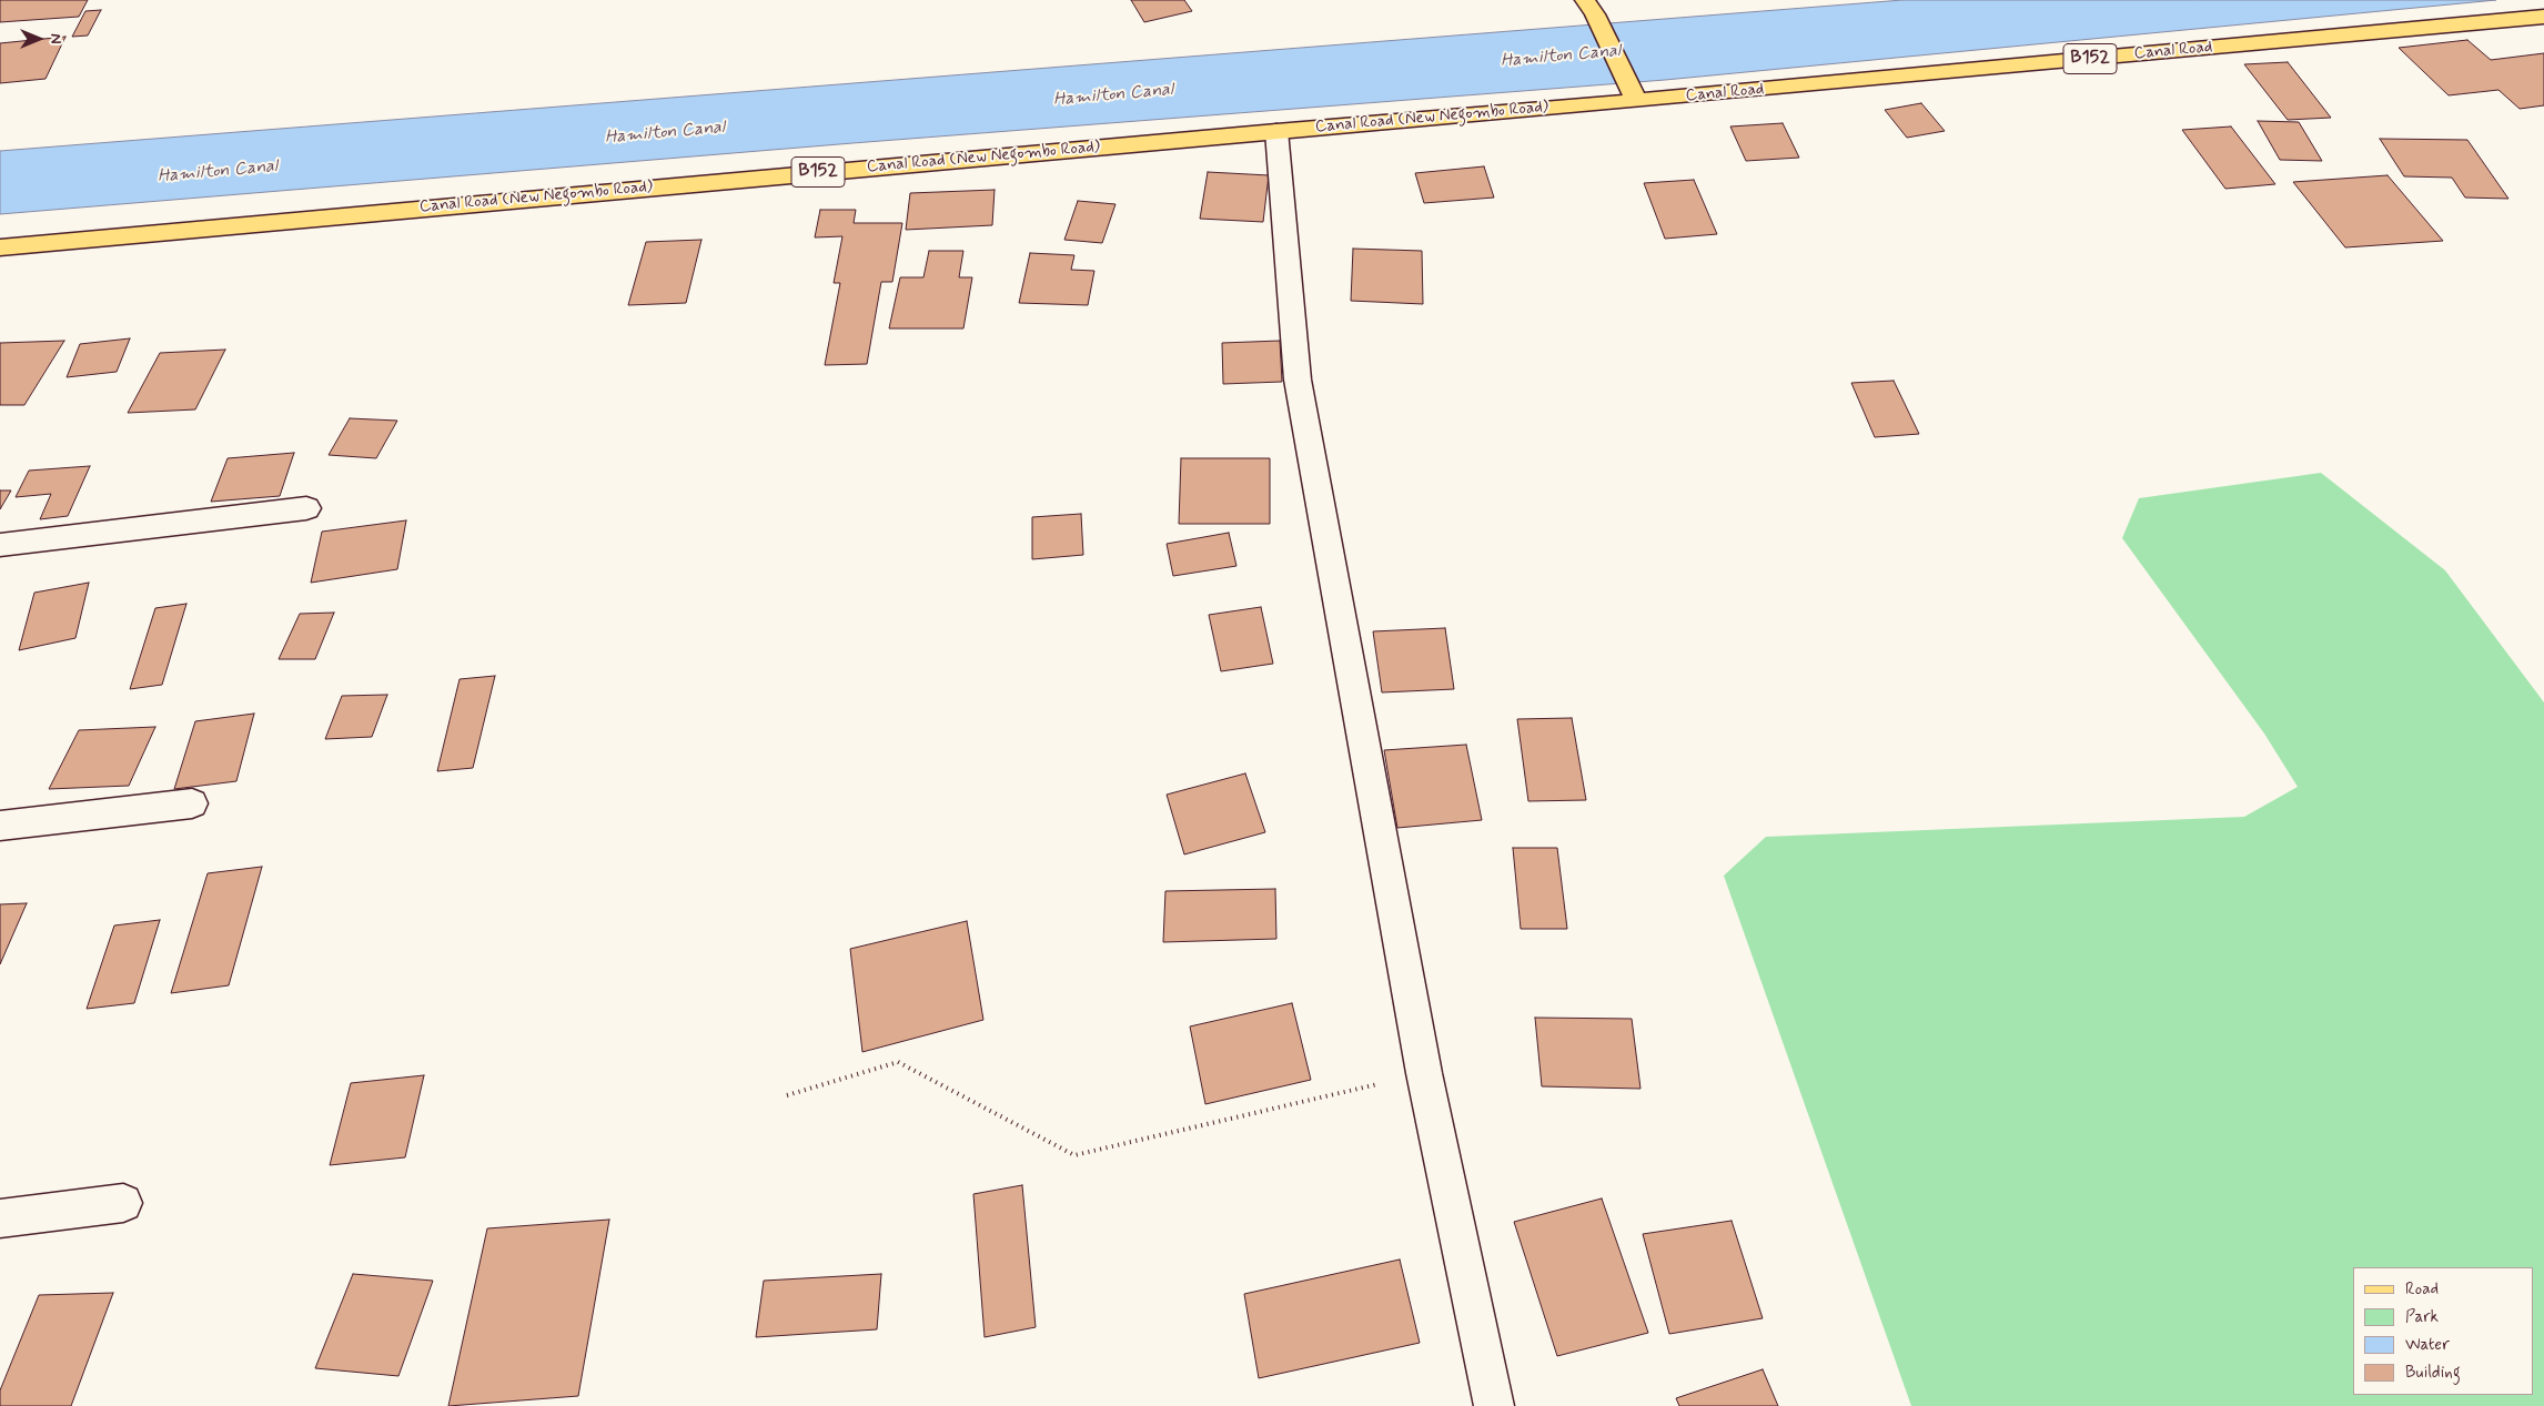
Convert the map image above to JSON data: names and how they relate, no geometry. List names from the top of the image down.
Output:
{
  "streets": {
    "main road": ["Canal Road", "B152", "Canal Road (New Negombo Road)"]
  },
  "crossings": [
    ["Canal Road", "Canal Road (New Negombo Road)"]
  ],
  "water": ["Hamilton Canal"],
  "legend": [
    "Road",
    "Park",
    "Water",
    "Building"
  ],
  "north": "right"
}
